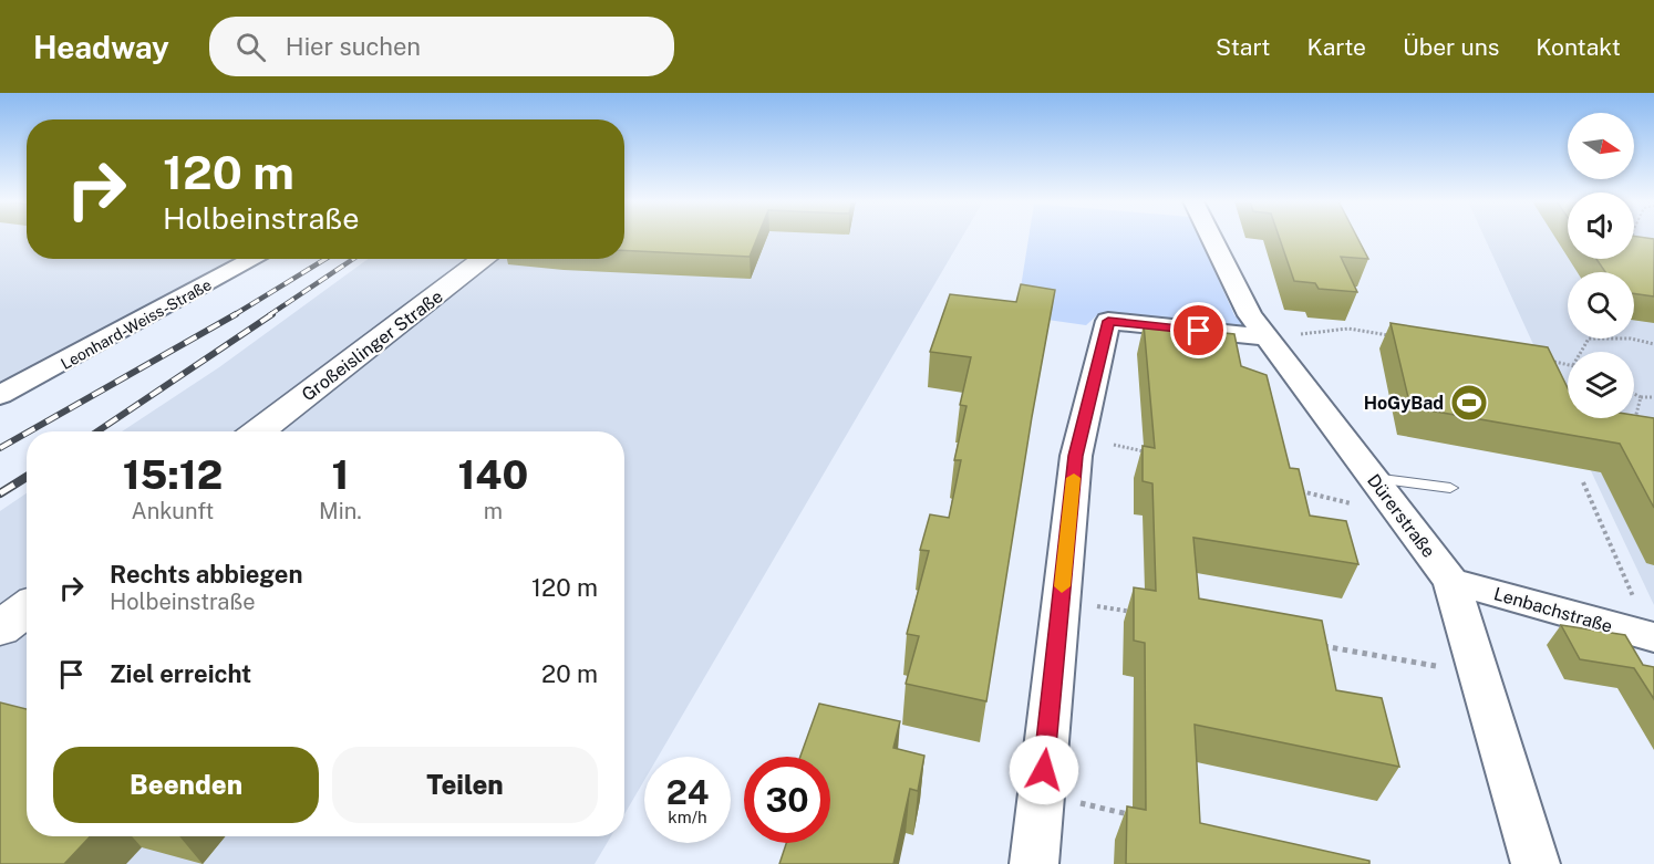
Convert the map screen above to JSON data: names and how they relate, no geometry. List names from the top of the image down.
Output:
{
  "streets": {
    "main road": ["Großeislinger Straße"],
    "street": ["Leonhard-Weiss-Straße", "Dürerstraße", "Lenbachstraße"]
  },
  "crossings": [
    ["Dürerstraße", "Lenbachstraße"]
  ],
  "places": {
    "sports": ["HoGyBad"]
  },
  "north": "right",
  "page": {
    "header": "Headway",
    "search": "Hier suchen",
    "nav": [
      "Start",
      "Karte",
      "Über uns",
      "Kontakt"
    ],
    "turn": ["120 m", "Holbeinstraße"],
    "eta": [
      "15:12",
      "Ankunft",
      "1",
      "Min.",
      "140",
      "m"
    ],
    "list": [
      {
        "name": "Rechts abbiegen",
        "note": "Holbeinstraße",
        "value": "120 m"
      },
      {
        "name": "Ziel erreicht",
        "value": "20 m"
      }
    ],
    "buttons": ["Beenden", "Teilen"],
    "speed": "24 km/h",
    "limit": "30"
  }
}
